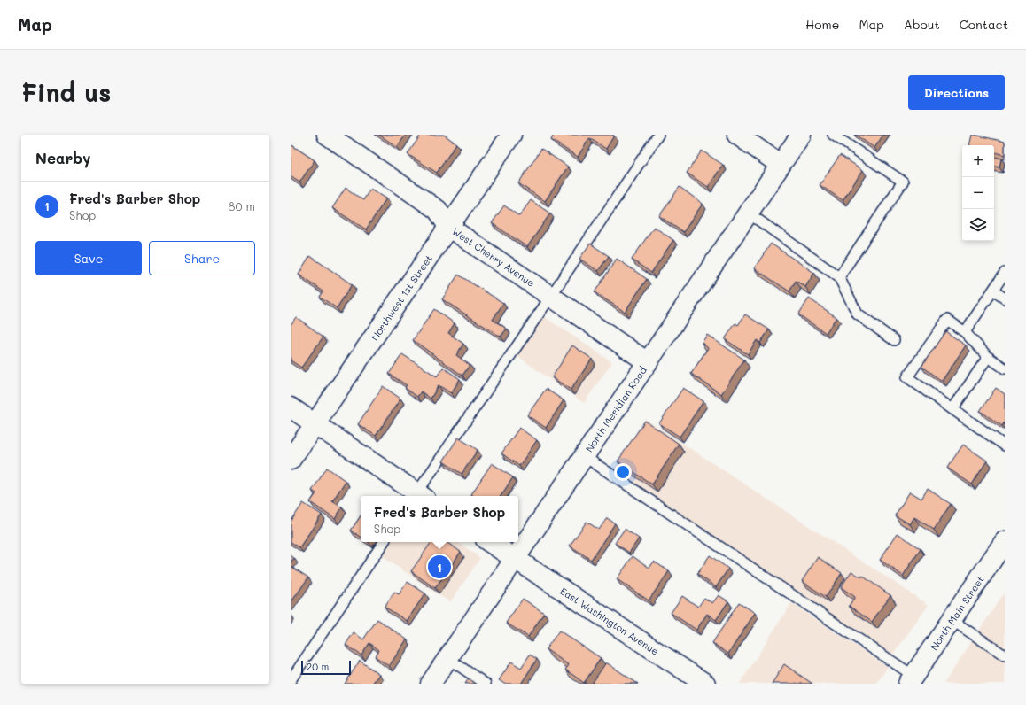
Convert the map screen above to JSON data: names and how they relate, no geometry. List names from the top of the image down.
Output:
{
  "streets": {
    "street": [
      "West Cherry Avenue",
      "Northwest 1st Street",
      "North Meridian Road",
      "North Main Street",
      "East Washington Avenue"
    ]
  },
  "crossings": [
    ["West Cherry Avenue", "Northwest 1st Street"],
    ["West Cherry Avenue", "North Meridian Road"],
    ["North Meridian Road", "East Washington Avenue"]
  ],
  "scale_bar": "20 m",
  "page": {
    "header": "Map",
    "nav": [
      "Home",
      "Map",
      "About",
      "Contact"
    ],
    "buttons": [
      "Directions",
      ["Save", "Share"]
    ],
    "title": "Find us",
    "heading": "Nearby",
    "map_buttons": ["+", "−"],
    "list": [
      {
        "mark": "1",
        "name": "Fred's Barber Shop",
        "note": "Shop",
        "value": "80 m"
      }
    ],
    "popup": ["Fred's Barber Shop", "Shop"],
    "pins": "1",
    "scale": "20 m"
  }
}
